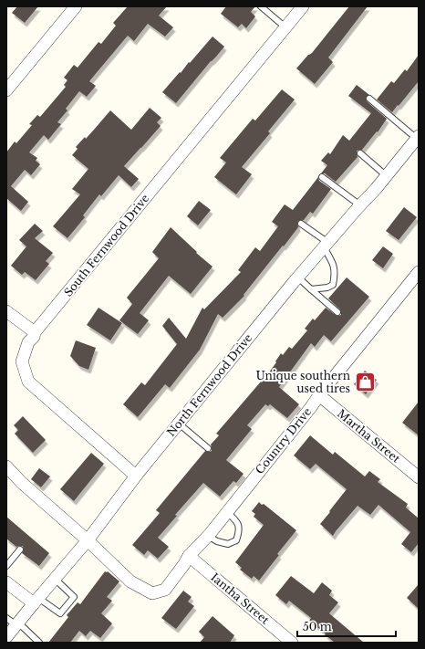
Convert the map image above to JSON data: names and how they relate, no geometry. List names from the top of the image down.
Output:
{
  "streets": {
    "street": [
      "South Fernwood Drive",
      "North Fernwood Drive",
      "Martha Street",
      "Country Drive",
      "Iantha Street"
    ]
  },
  "crossings": [
    ["South Fernwood Drive", "North Fernwood Drive"],
    ["North Fernwood Drive", "Country Drive"],
    ["Martha Street", "Country Drive"],
    ["Country Drive", "Iantha Street"]
  ],
  "places": {
    "shop": ["Unique southern used tires"]
  },
  "scale_bar": "50 m"
}
